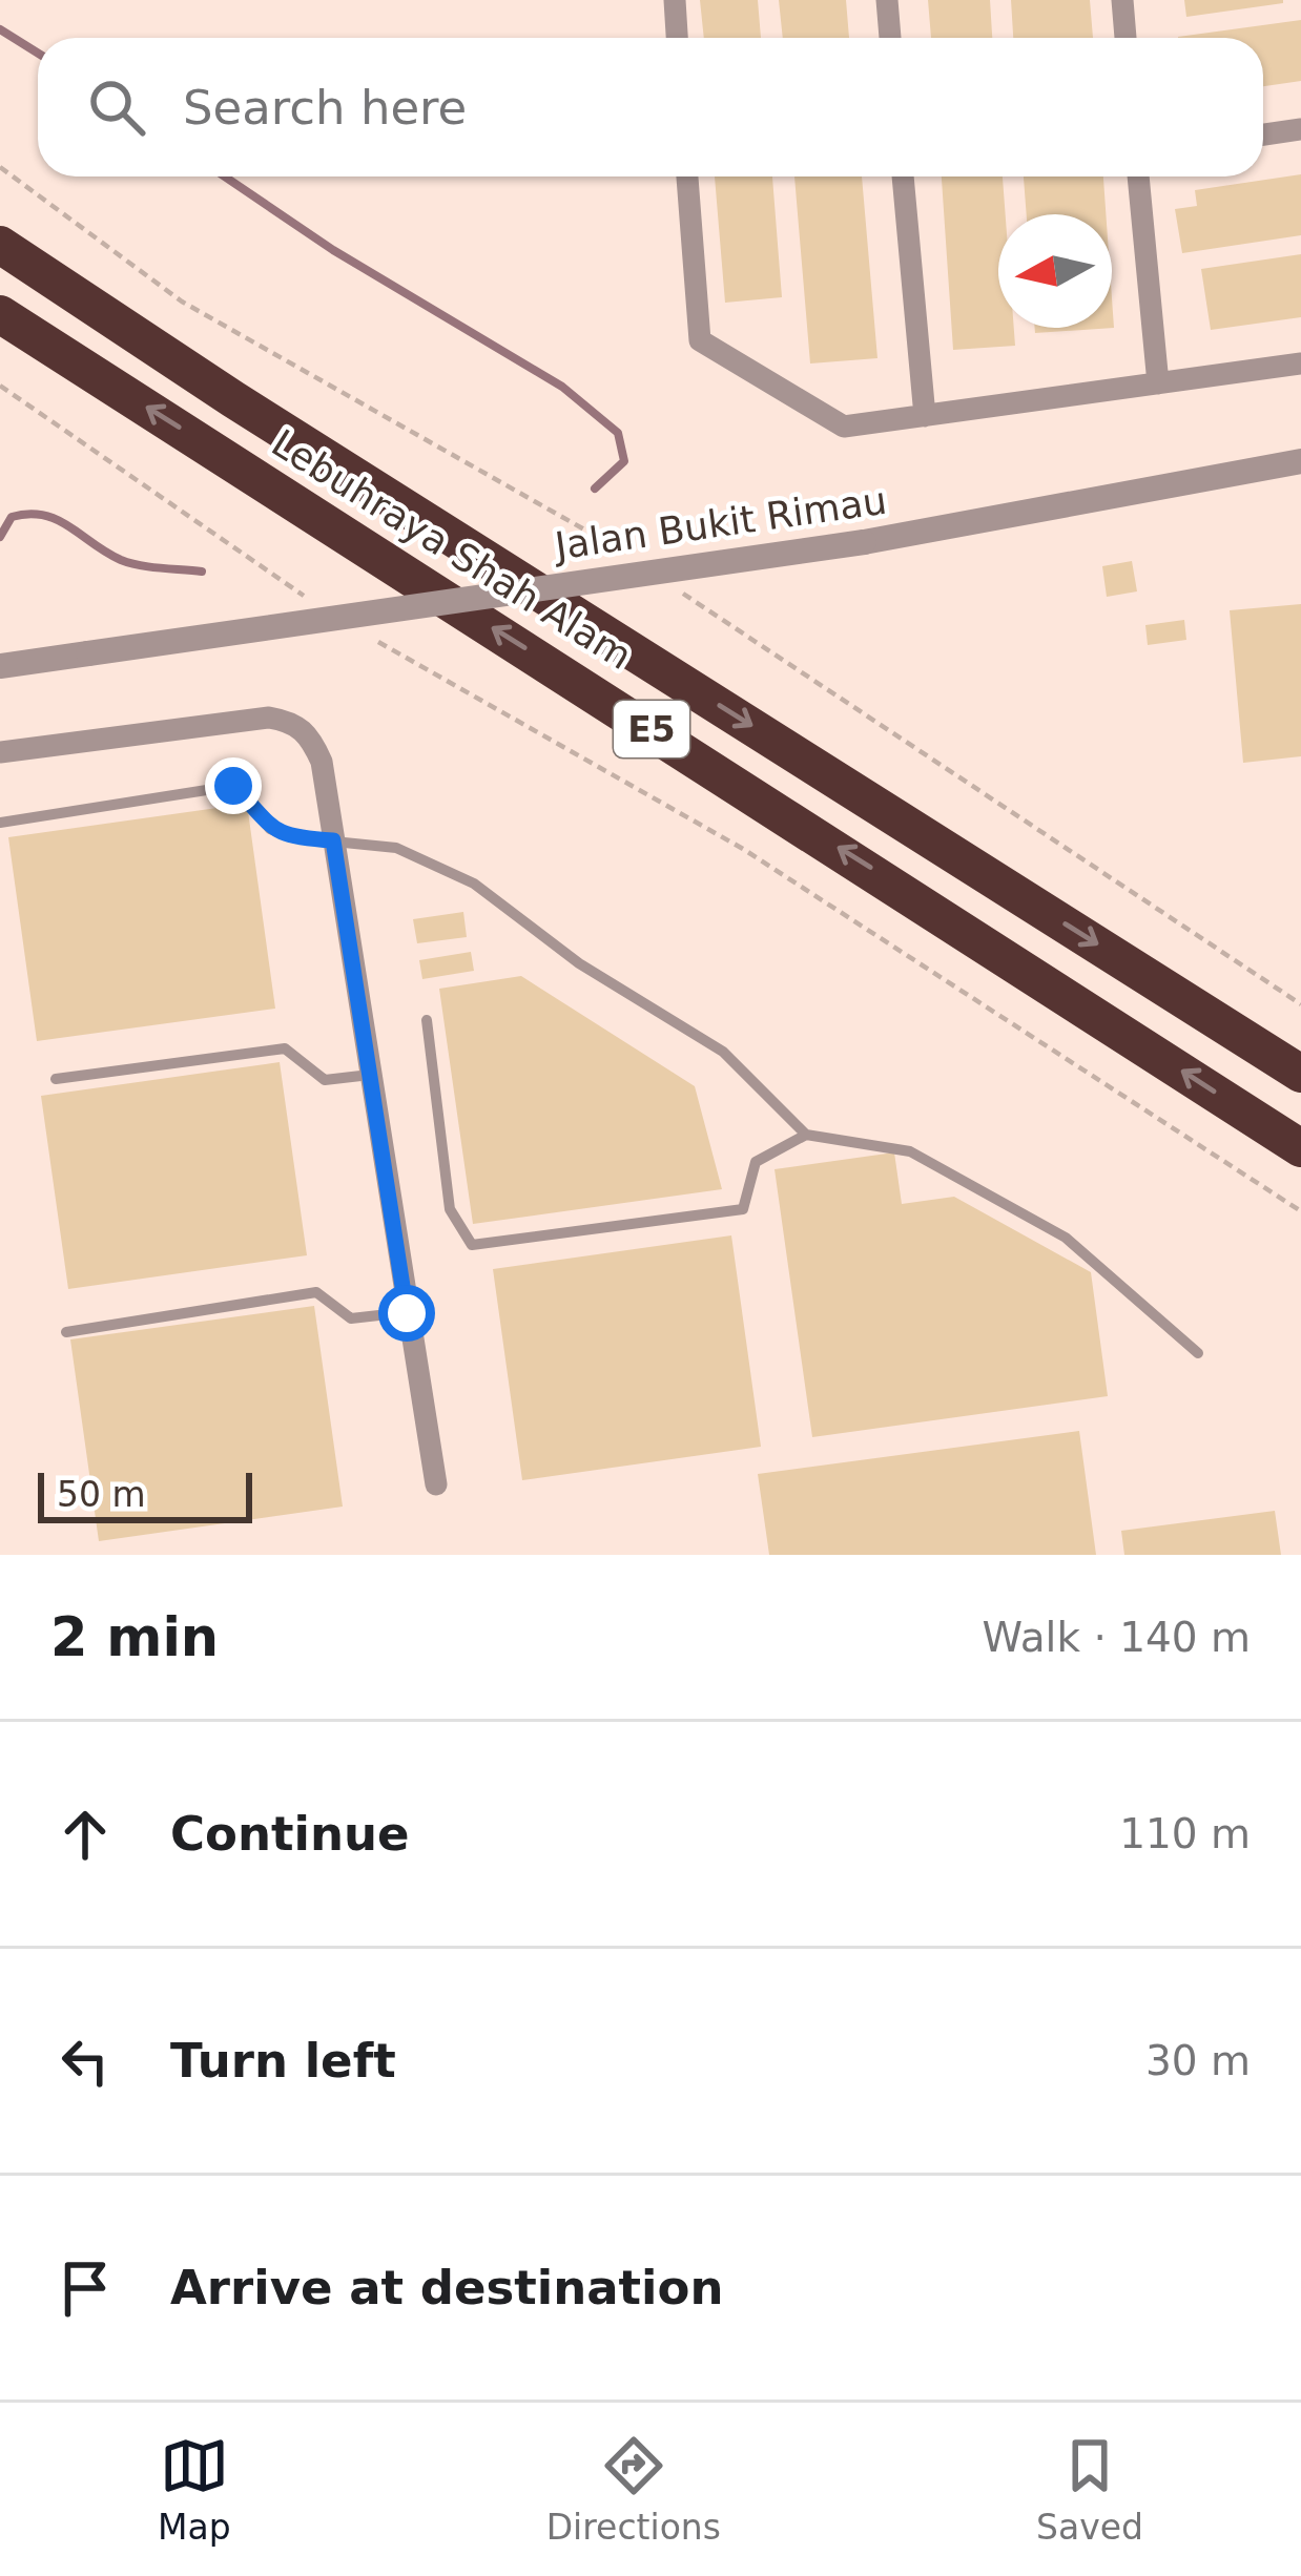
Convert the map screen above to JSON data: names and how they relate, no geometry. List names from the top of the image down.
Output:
{
  "streets": {
    "highway": ["Lebuhraya Shah Alam", "E5"],
    "street": ["Jalan Bukit Rimau"]
  },
  "scale_bar": "50 m",
  "north": "left",
  "page": {
    "search": "Search here",
    "scale": "50 m",
    "heading": ["2 min", "Walk · 140 m"],
    "list": [
      ["Continue", "110 m"],
      ["Turn left", "30 m"],
      "Arrive at destination"
    ],
    "nav": ["Map", "Directions", "Saved"]
  }
}
